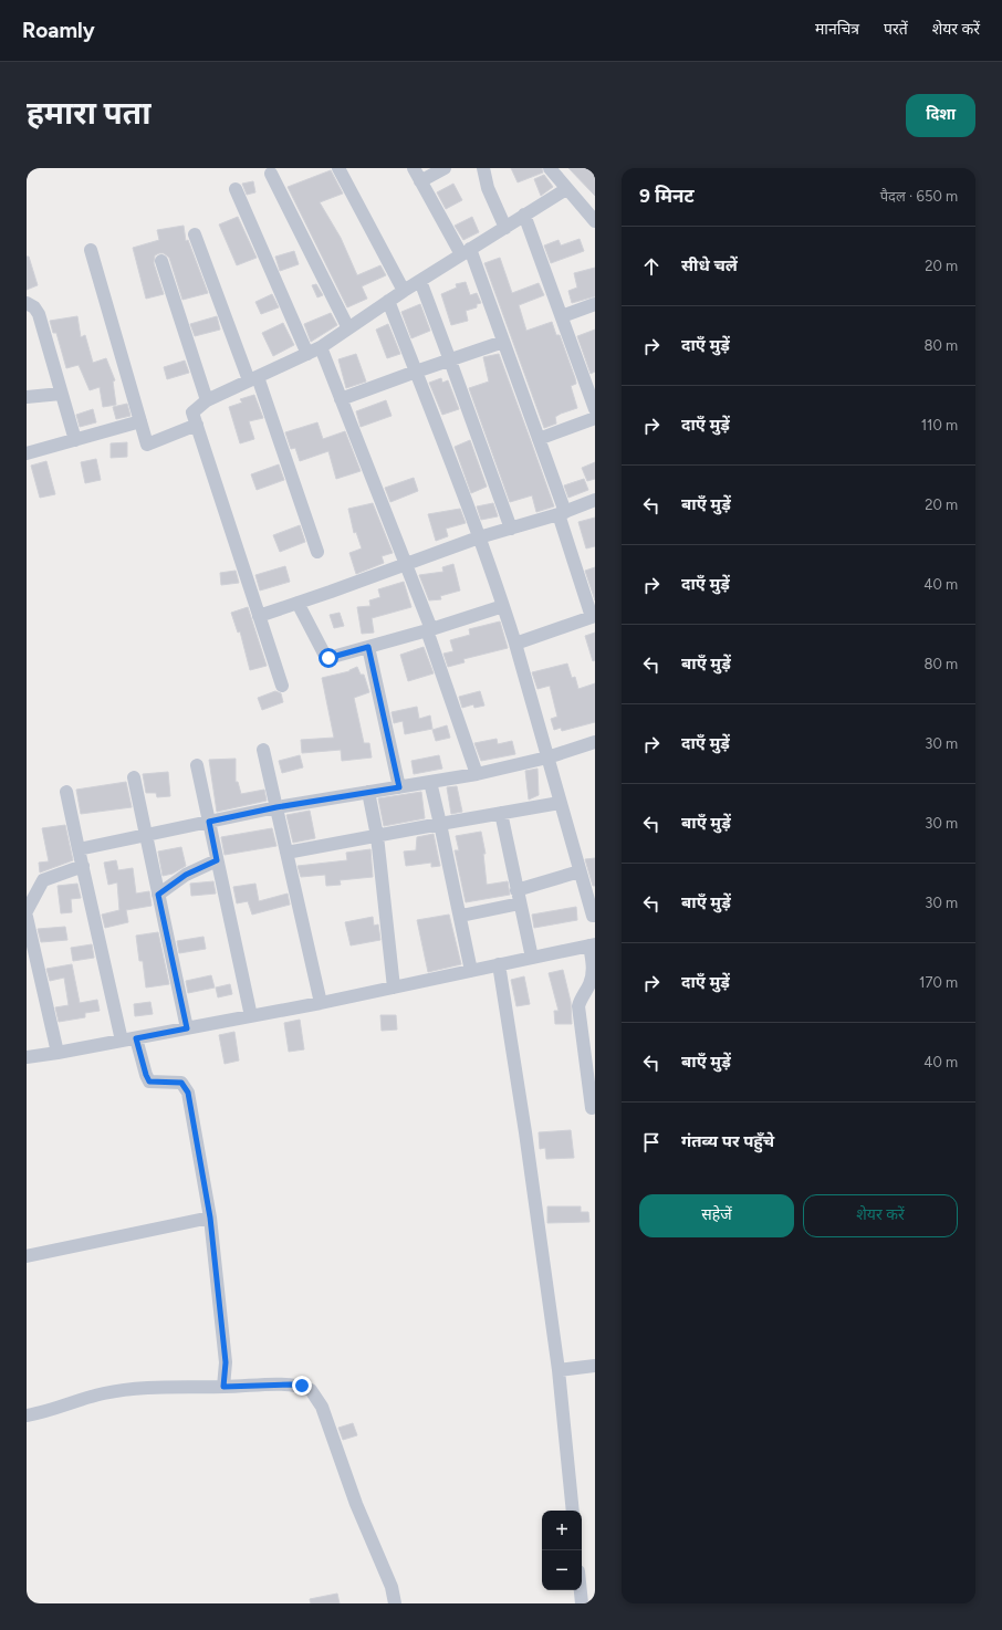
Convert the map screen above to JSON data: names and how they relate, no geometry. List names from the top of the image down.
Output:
{
  "page": {
    "header": "Roamly",
    "nav": ["मानचित्र", "परतें", "शेयर करें"],
    "title": "हमारा पता",
    "buttons": [
      "दिशा",
      ["सहेजें", "शेयर करें"]
    ],
    "heading": ["9 मिनट", "पैदल · 650 m"],
    "list": [
      ["सीधे चलें", "20 m"],
      ["दाएँ मुड़ें", "80 m"],
      ["दाएँ मुड़ें", "110 m"],
      ["बाएँ मुड़ें", "20 m"],
      ["दाएँ मुड़ें", "40 m"],
      ["बाएँ मुड़ें", "80 m"],
      ["दाएँ मुड़ें", "30 m"],
      ["बाएँ मुड़ें", "30 m"],
      ["बाएँ मुड़ें", "30 m"],
      ["दाएँ मुड़ें", "170 m"],
      ["बाएँ मुड़ें", "40 m"],
      "गंतव्य पर पहुँचे"
    ],
    "map_buttons": ["+", "−"]
  }
}
